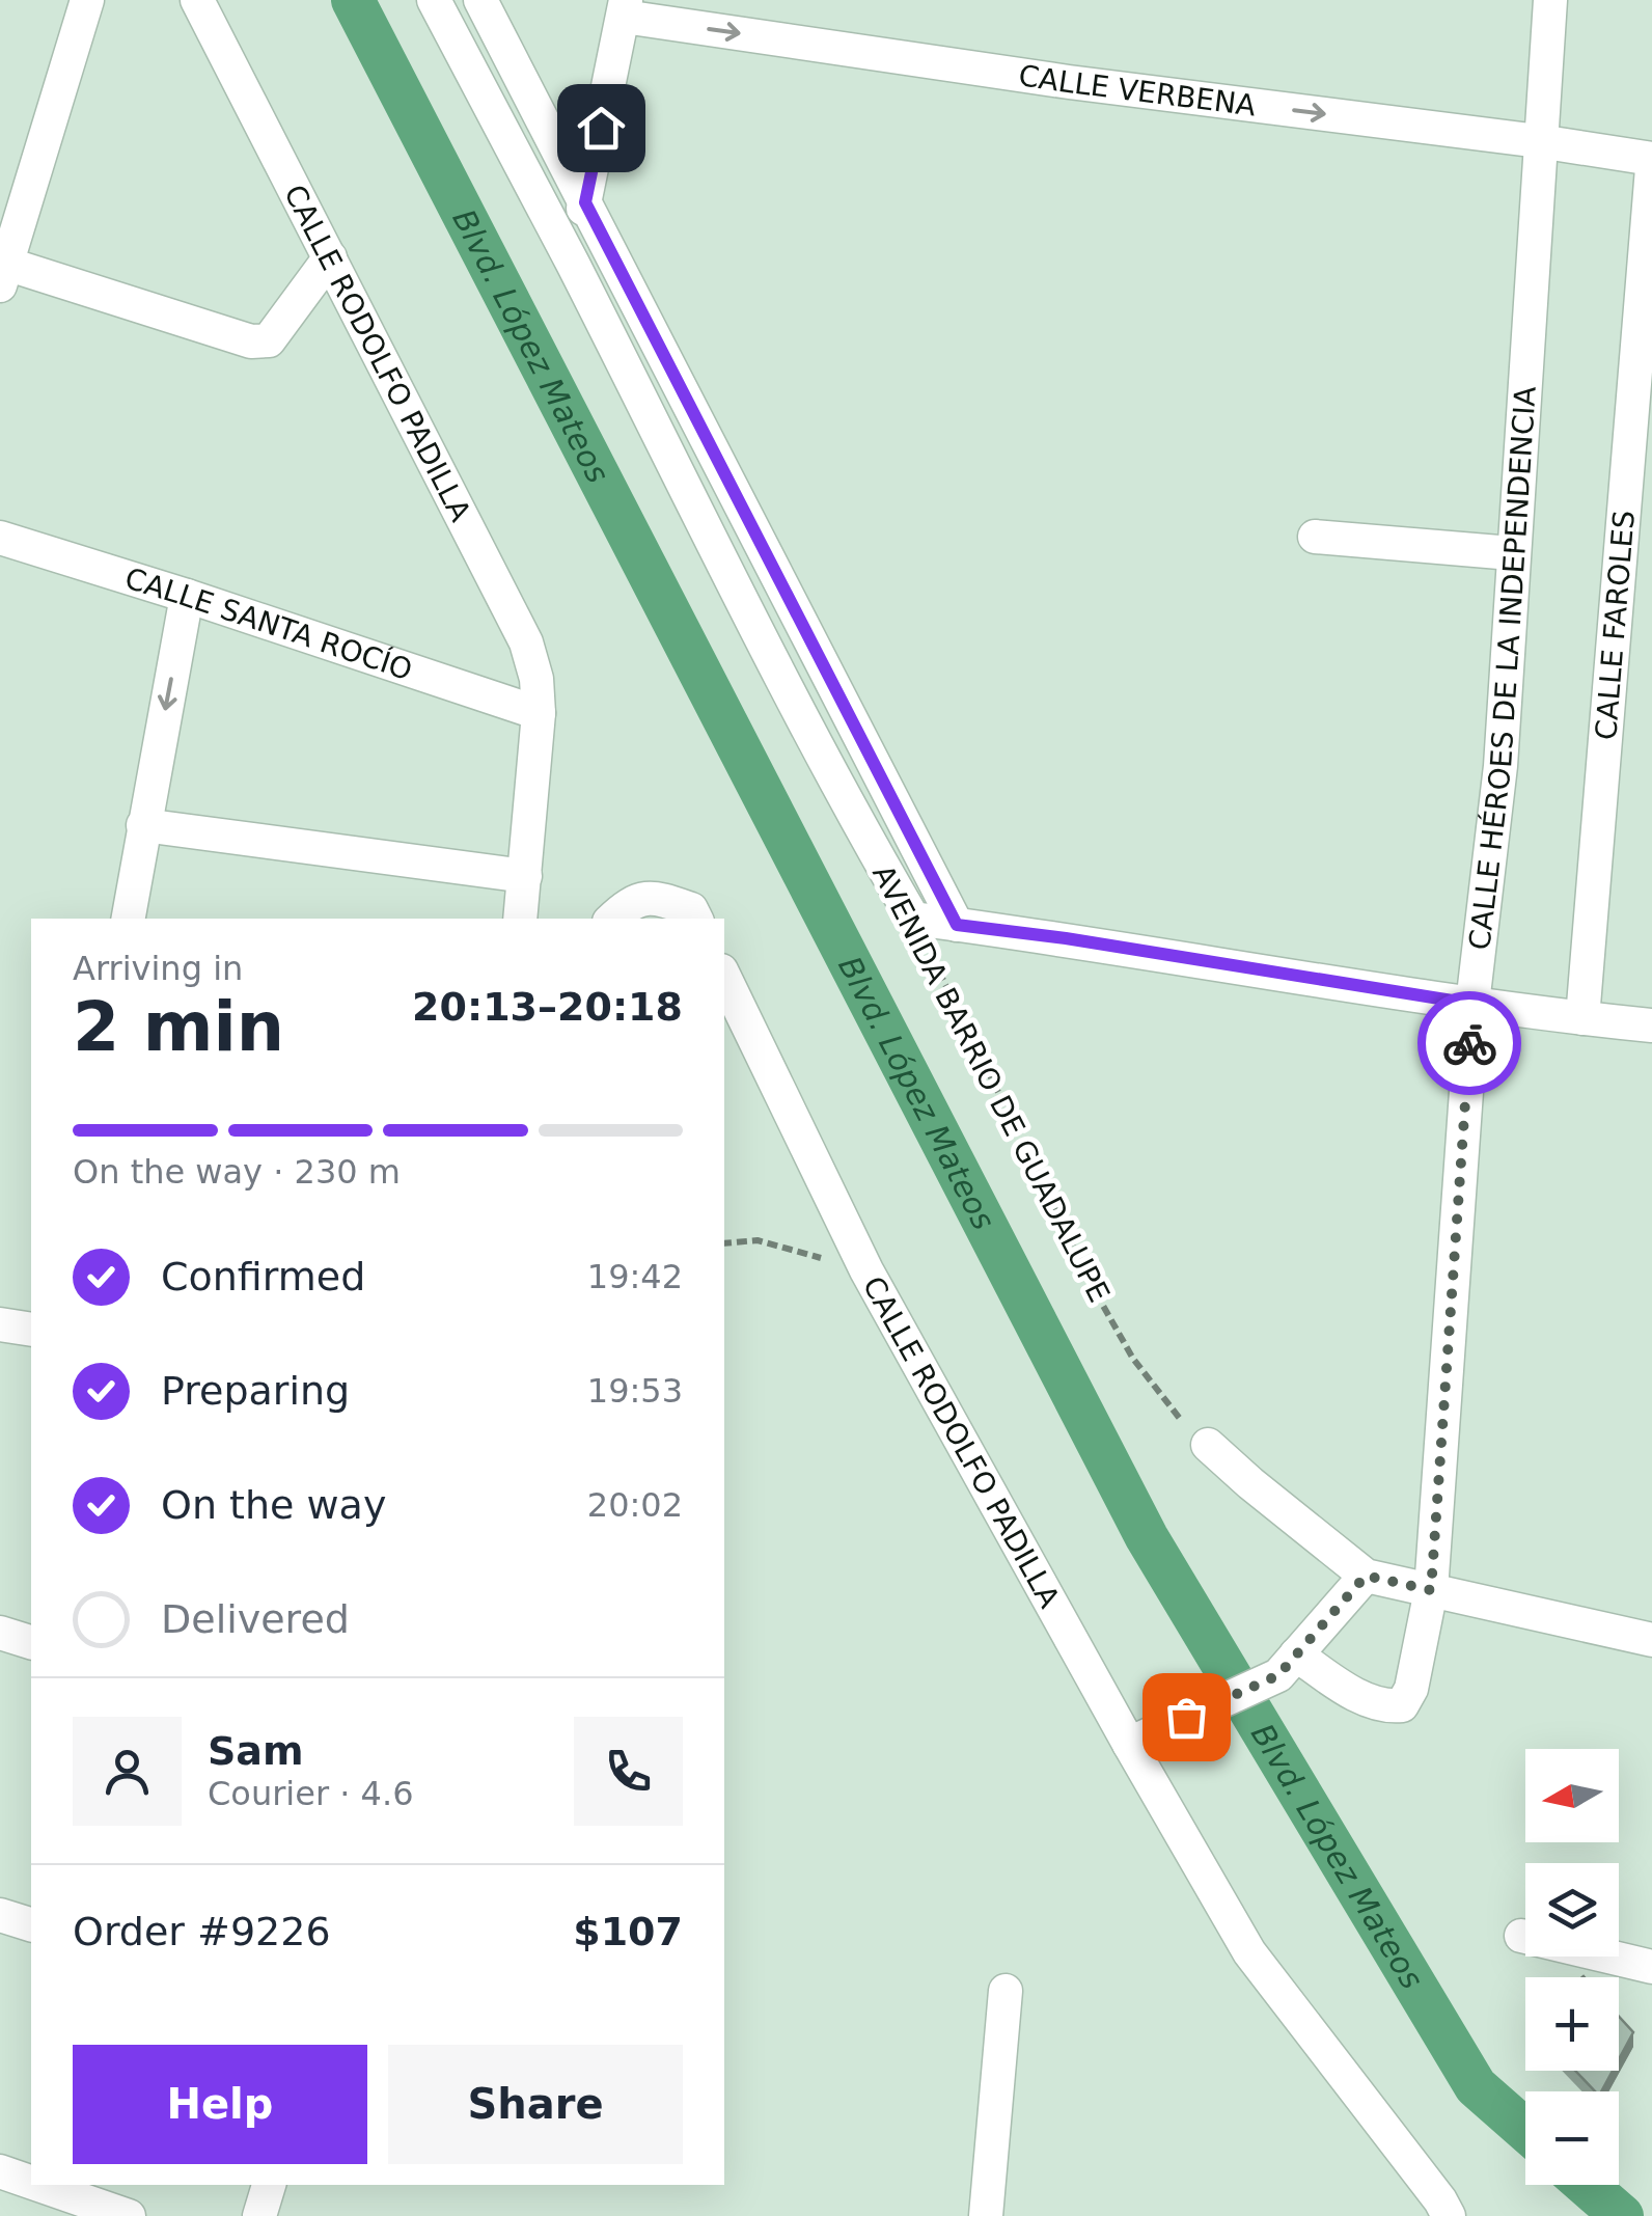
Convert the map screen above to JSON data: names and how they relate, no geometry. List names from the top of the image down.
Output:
{
  "streets": {
    "street": [
      "CALLE VERBENA",
      "CALLE RODOLFO PADILLA",
      "CALLE SANTA ROCÍO",
      "CALLE FAROLES",
      "CALLE HÉROES DE LA INDEPENDENCIA",
      "AVENIDA BARRIO DE GUADALUPE"
    ]
  },
  "crossings": [
    ["CALLE VERBENA", "CALLE HÉROES DE LA INDEPENDENCIA"],
    ["CALLE RODOLFO PADILLA", "CALLE SANTA ROCÍO"]
  ],
  "one_way": ["CALLE VERBENA"],
  "water": ["Blvd. López Mateos"],
  "north": "left",
  "page": {
    "heading": ["2 min", "Arriving in", "20:13–20:18"],
    "panel": [
      "Sam",
      "Courier · 4.6",
      "Order #9226",
      "$107"
    ],
    "bar": "On the way · 230 m",
    "list": [
      ["Confirmed", "19:42"],
      ["Preparing", "19:53"],
      ["On the way", "20:02"],
      "Delivered"
    ],
    "map_buttons": ["+", "−"],
    "buttons": ["Help", "Share"]
  }
}
